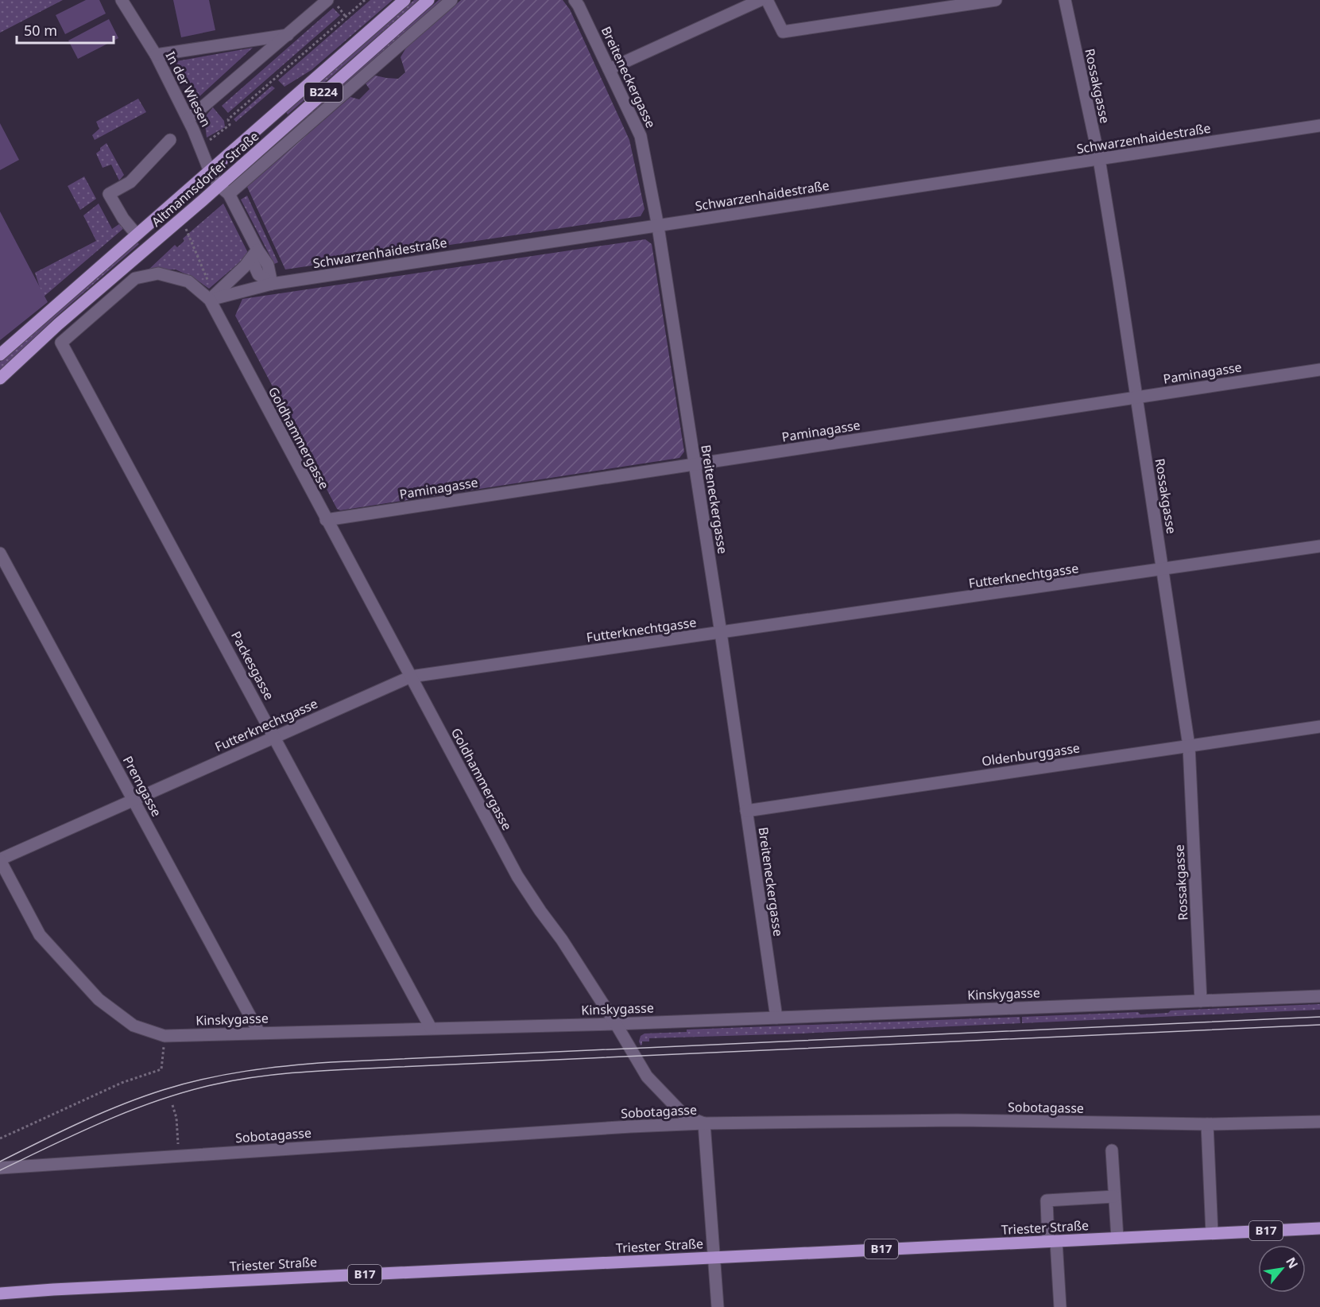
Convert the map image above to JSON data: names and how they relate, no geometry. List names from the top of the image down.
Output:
{
  "streets": {
    "main road": [
      "B224",
      "Altmannsdorfer Straße",
      "Triester Straße",
      "B17"
    ],
    "street": [
      "Breiteneckergasse",
      "Rossakgasse",
      "In der Wiesen",
      "Schwarzenhaidestraße",
      "Paminagasse",
      "Goldhammergasse",
      "Futterknechtgasse",
      "Packesgasse",
      "Oldenburggasse",
      "Premgasse",
      "Kinskygasse",
      "Sobotagasse"
    ]
  },
  "crossings": [
    ["Breiteneckergasse", "Schwarzenhaidestraße"],
    ["Breiteneckergasse", "Paminagasse"],
    ["Breiteneckergasse", "Futterknechtgasse"],
    ["Breiteneckergasse", "Oldenburggasse"],
    ["Breiteneckergasse", "Kinskygasse"],
    ["Rossakgasse", "Schwarzenhaidestraße"],
    ["Rossakgasse", "Paminagasse"],
    ["Rossakgasse", "Futterknechtgasse"],
    ["Rossakgasse", "Oldenburggasse"],
    ["Rossakgasse", "Kinskygasse"],
    ["In der Wiesen", "Altmannsdorfer Straße"],
    ["Schwarzenhaidestraße", "Goldhammergasse"],
    ["Paminagasse", "Goldhammergasse"],
    ["Goldhammergasse", "Futterknechtgasse"],
    ["Goldhammergasse", "Packesgasse"],
    ["Goldhammergasse", "Kinskygasse"],
    ["Goldhammergasse", "Sobotagasse"],
    ["Futterknechtgasse", "Packesgasse"],
    ["Futterknechtgasse", "Premgasse"],
    ["Futterknechtgasse", "Kinskygasse"],
    ["Packesgasse", "Kinskygasse"],
    ["Premgasse", "Kinskygasse"]
  ],
  "scale_bar": "50 m",
  "north": "top right"
}
